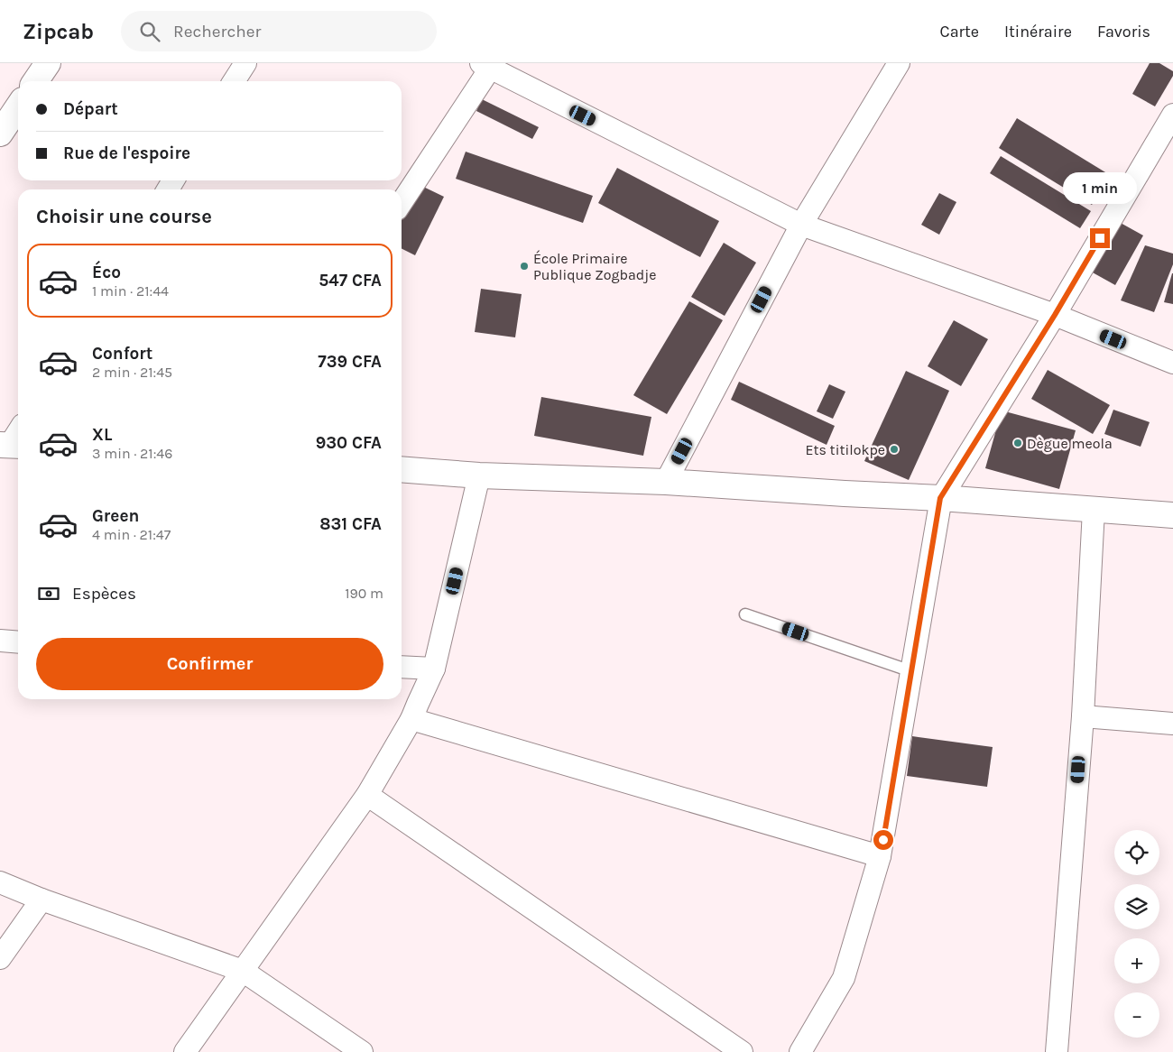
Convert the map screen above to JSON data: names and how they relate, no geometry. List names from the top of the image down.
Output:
{
  "places": ["École Primaire Publique Zogbadje", "Dègue meola", "Ets titilokpe"],
  "page": {
    "header": "Zipcab",
    "search": "Rechercher",
    "nav": ["Carte", "Itinéraire", "Favoris"],
    "banner": ["Départ", "Rue de l'espoire"],
    "bubble": "1 min",
    "heading": "Choisir une course",
    "list": [
      {
        "name": "Éco",
        "note": "1 min · 21:44",
        "value": "547 CFA"
      },
      {
        "name": "Confort",
        "note": "2 min · 21:45",
        "value": "739 CFA"
      },
      {
        "name": "XL",
        "note": "3 min · 21:46",
        "value": "930 CFA"
      },
      {
        "name": "Green",
        "note": "4 min · 21:47",
        "value": "831 CFA"
      }
    ],
    "pay": ["Espèces", "190 m"],
    "buttons": "Confirmer",
    "map_buttons": ["+", "−"]
  }
}
